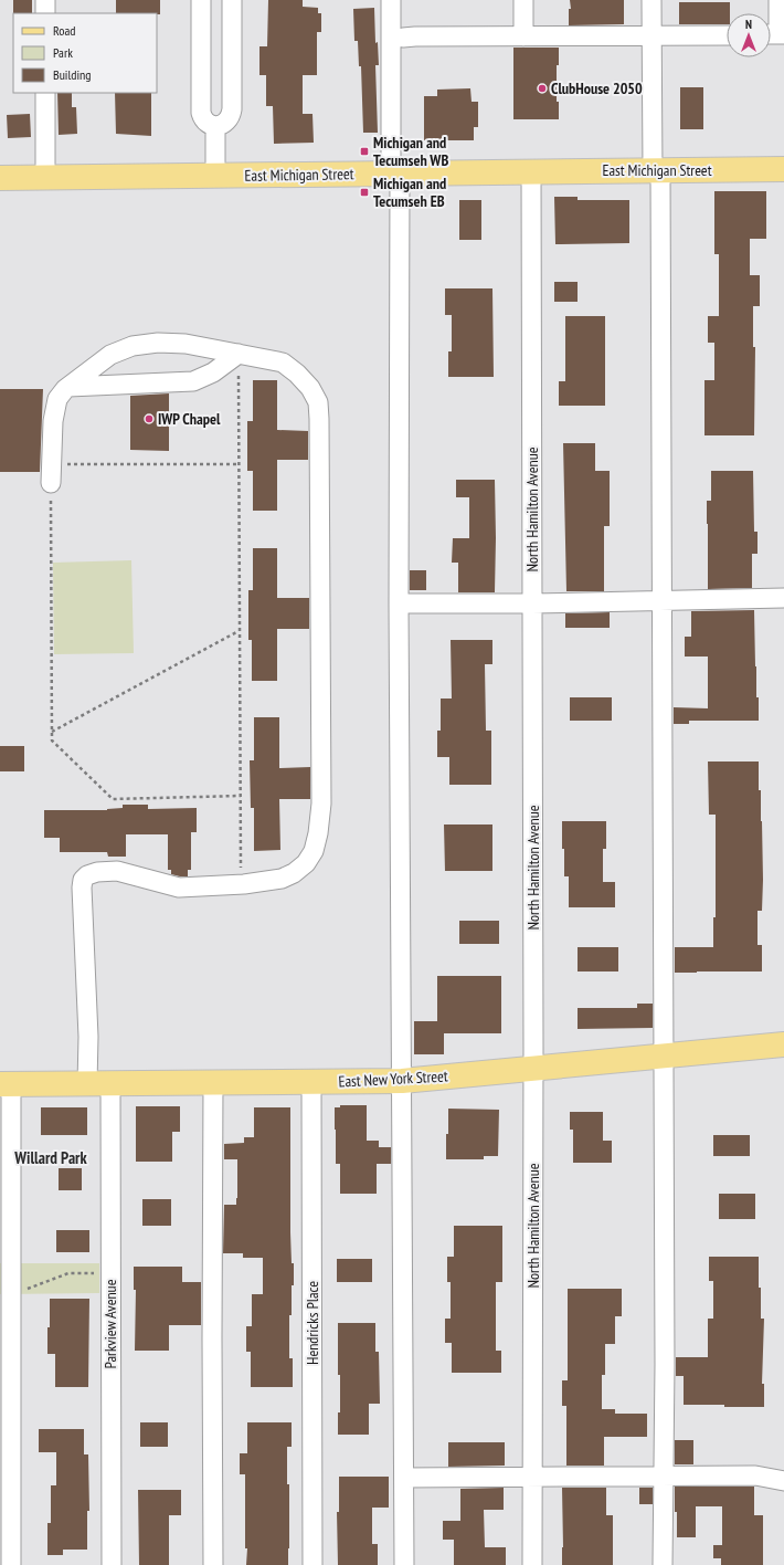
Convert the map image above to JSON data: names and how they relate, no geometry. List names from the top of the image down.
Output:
{
  "streets": {
    "main road": ["East Michigan Street", "East New York Street"],
    "street": ["North Hamilton Avenue", "Hendricks Place", "Parkview Avenue"]
  },
  "crossings": [
    ["East Michigan Street", "North Hamilton Avenue"],
    ["North Hamilton Avenue", "East New York Street"],
    ["East New York Street", "Hendricks Place"],
    ["East New York Street", "Parkview Avenue"]
  ],
  "districts": ["Willard Park"],
  "places": {
    "other": ["ClubHouse 2050", "IWP Chapel"],
    "transit": ["Michigan and Tecumseh WB", "Michigan and Tecumseh EB"]
  },
  "legend": ["Road", "Park", "Building"],
  "north": "top"
}
